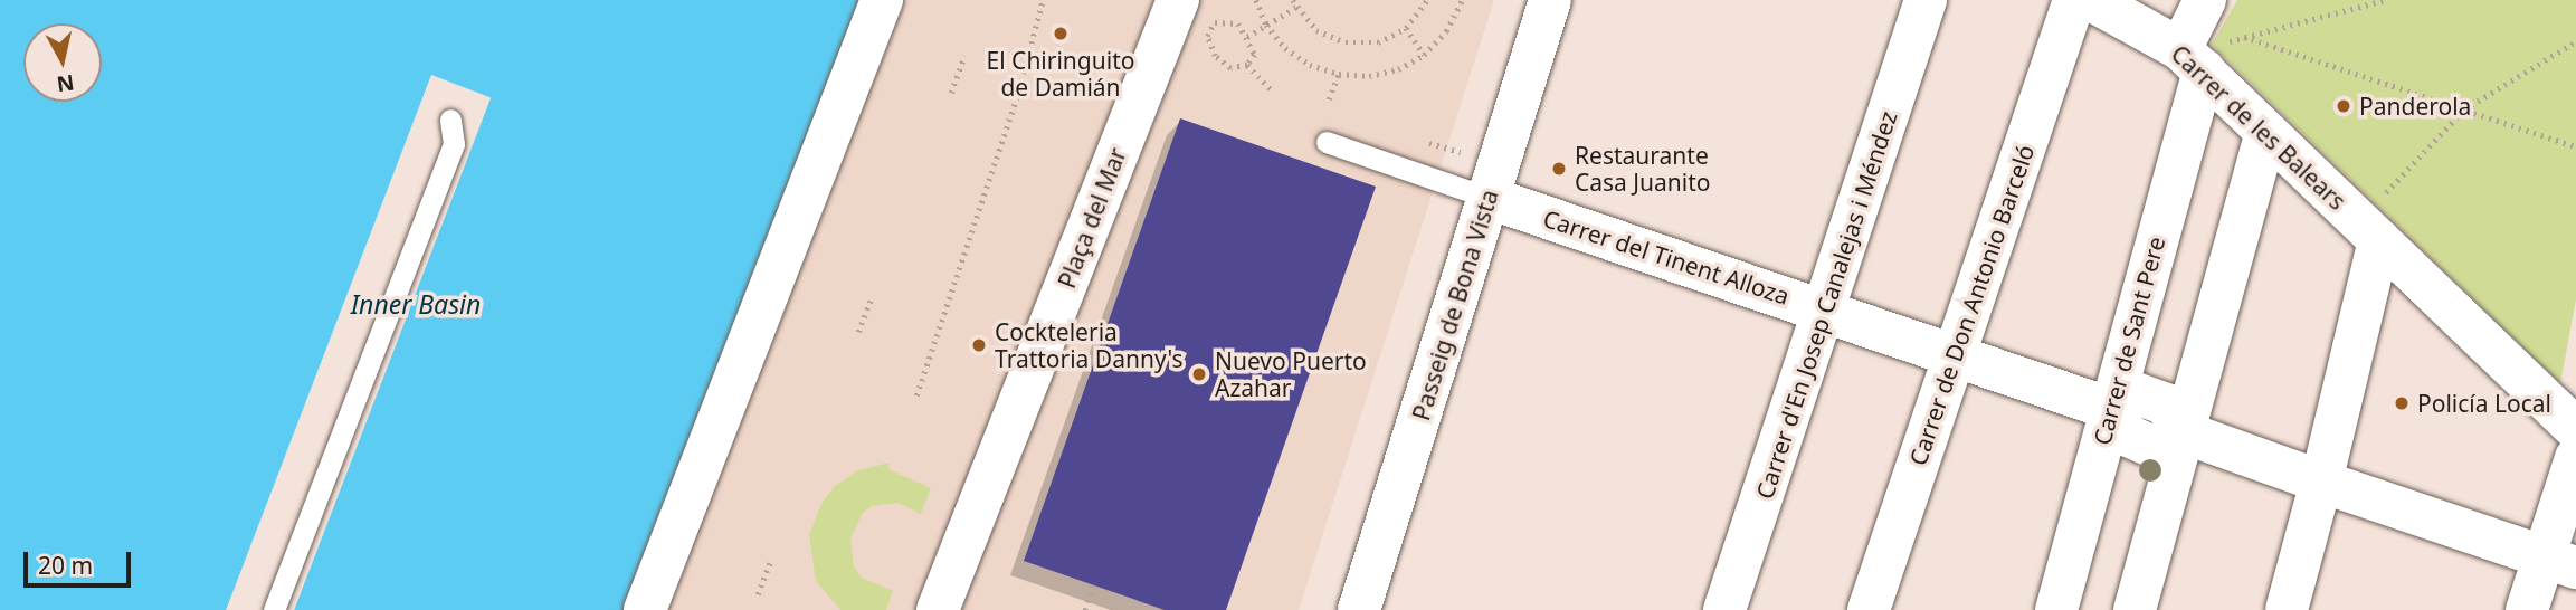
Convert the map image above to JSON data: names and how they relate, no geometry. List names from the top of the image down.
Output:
{
  "streets": {
    "street": [
      "Carrer de les Balears",
      "Plaça del Mar",
      "Carrer del Tinent Alloza",
      "Passeig de Bona Vista",
      "Carrer d'En Josep Canalejas i Méndez",
      "Carrer de Don Antonio Barceló",
      "Carrer de Sant Pere"
    ]
  },
  "crossings": [
    ["Carrer de les Balears", "Carrer de Sant Pere"],
    ["Carrer del Tinent Alloza", "Passeig de Bona Vista"],
    ["Carrer del Tinent Alloza", "Carrer d'En Josep Canalejas i Méndez"],
    ["Carrer del Tinent Alloza", "Carrer de Don Antonio Barceló"],
    ["Carrer del Tinent Alloza", "Carrer de Sant Pere"]
  ],
  "water": ["Inner Basin"],
  "places": [
    "El Chiringuito de Damián",
    "Panderola",
    "Restaurante Casa Juanito",
    "Cockteleria Trattoria Danny's",
    "Nuevo Puerto Azahar",
    "Policía Local"
  ],
  "scale_bar": "20 m",
  "north": "bottom"
}
